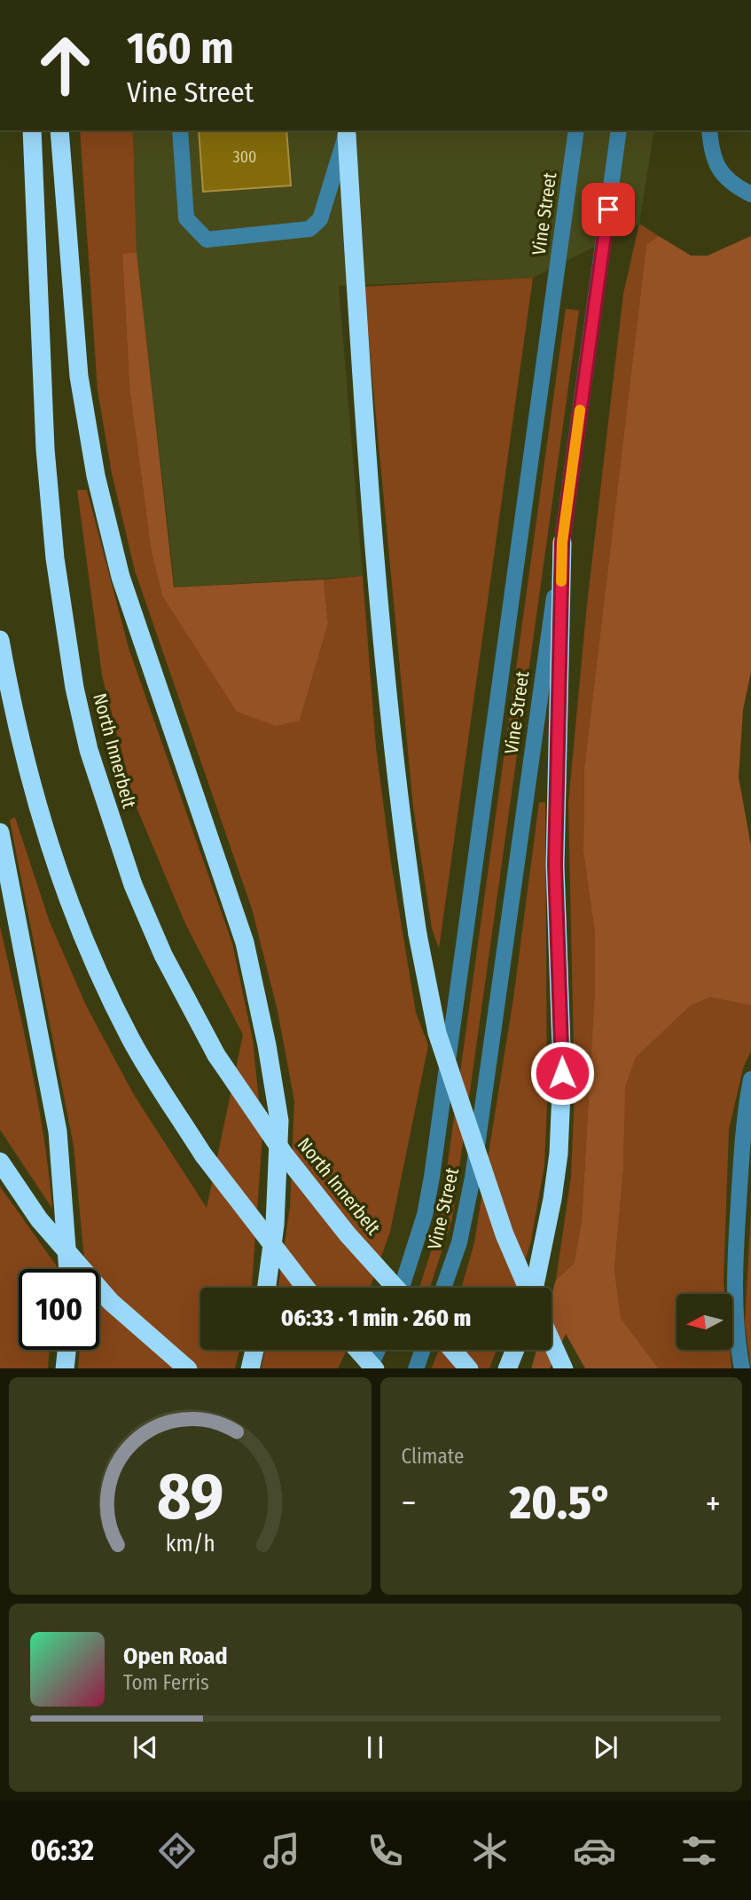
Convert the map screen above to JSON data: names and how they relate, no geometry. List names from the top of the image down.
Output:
{
  "streets": {
    "highway": ["North Innerbelt"],
    "street": ["Vine Street"]
  },
  "house_numbers": ["300"],
  "north": "left",
  "page": {
    "turn": ["160 m", "Vine Street"],
    "limit": "100",
    "trip": "06:33 · 1 min · 260 m",
    "tile": "Climate",
    "heat": ["−", "20.5°", "+"],
    "song": ["Open Road", "Tom Ferris"],
    "tabs": "06:32",
    "gauge": ["89", "km/h"]
  }
}
